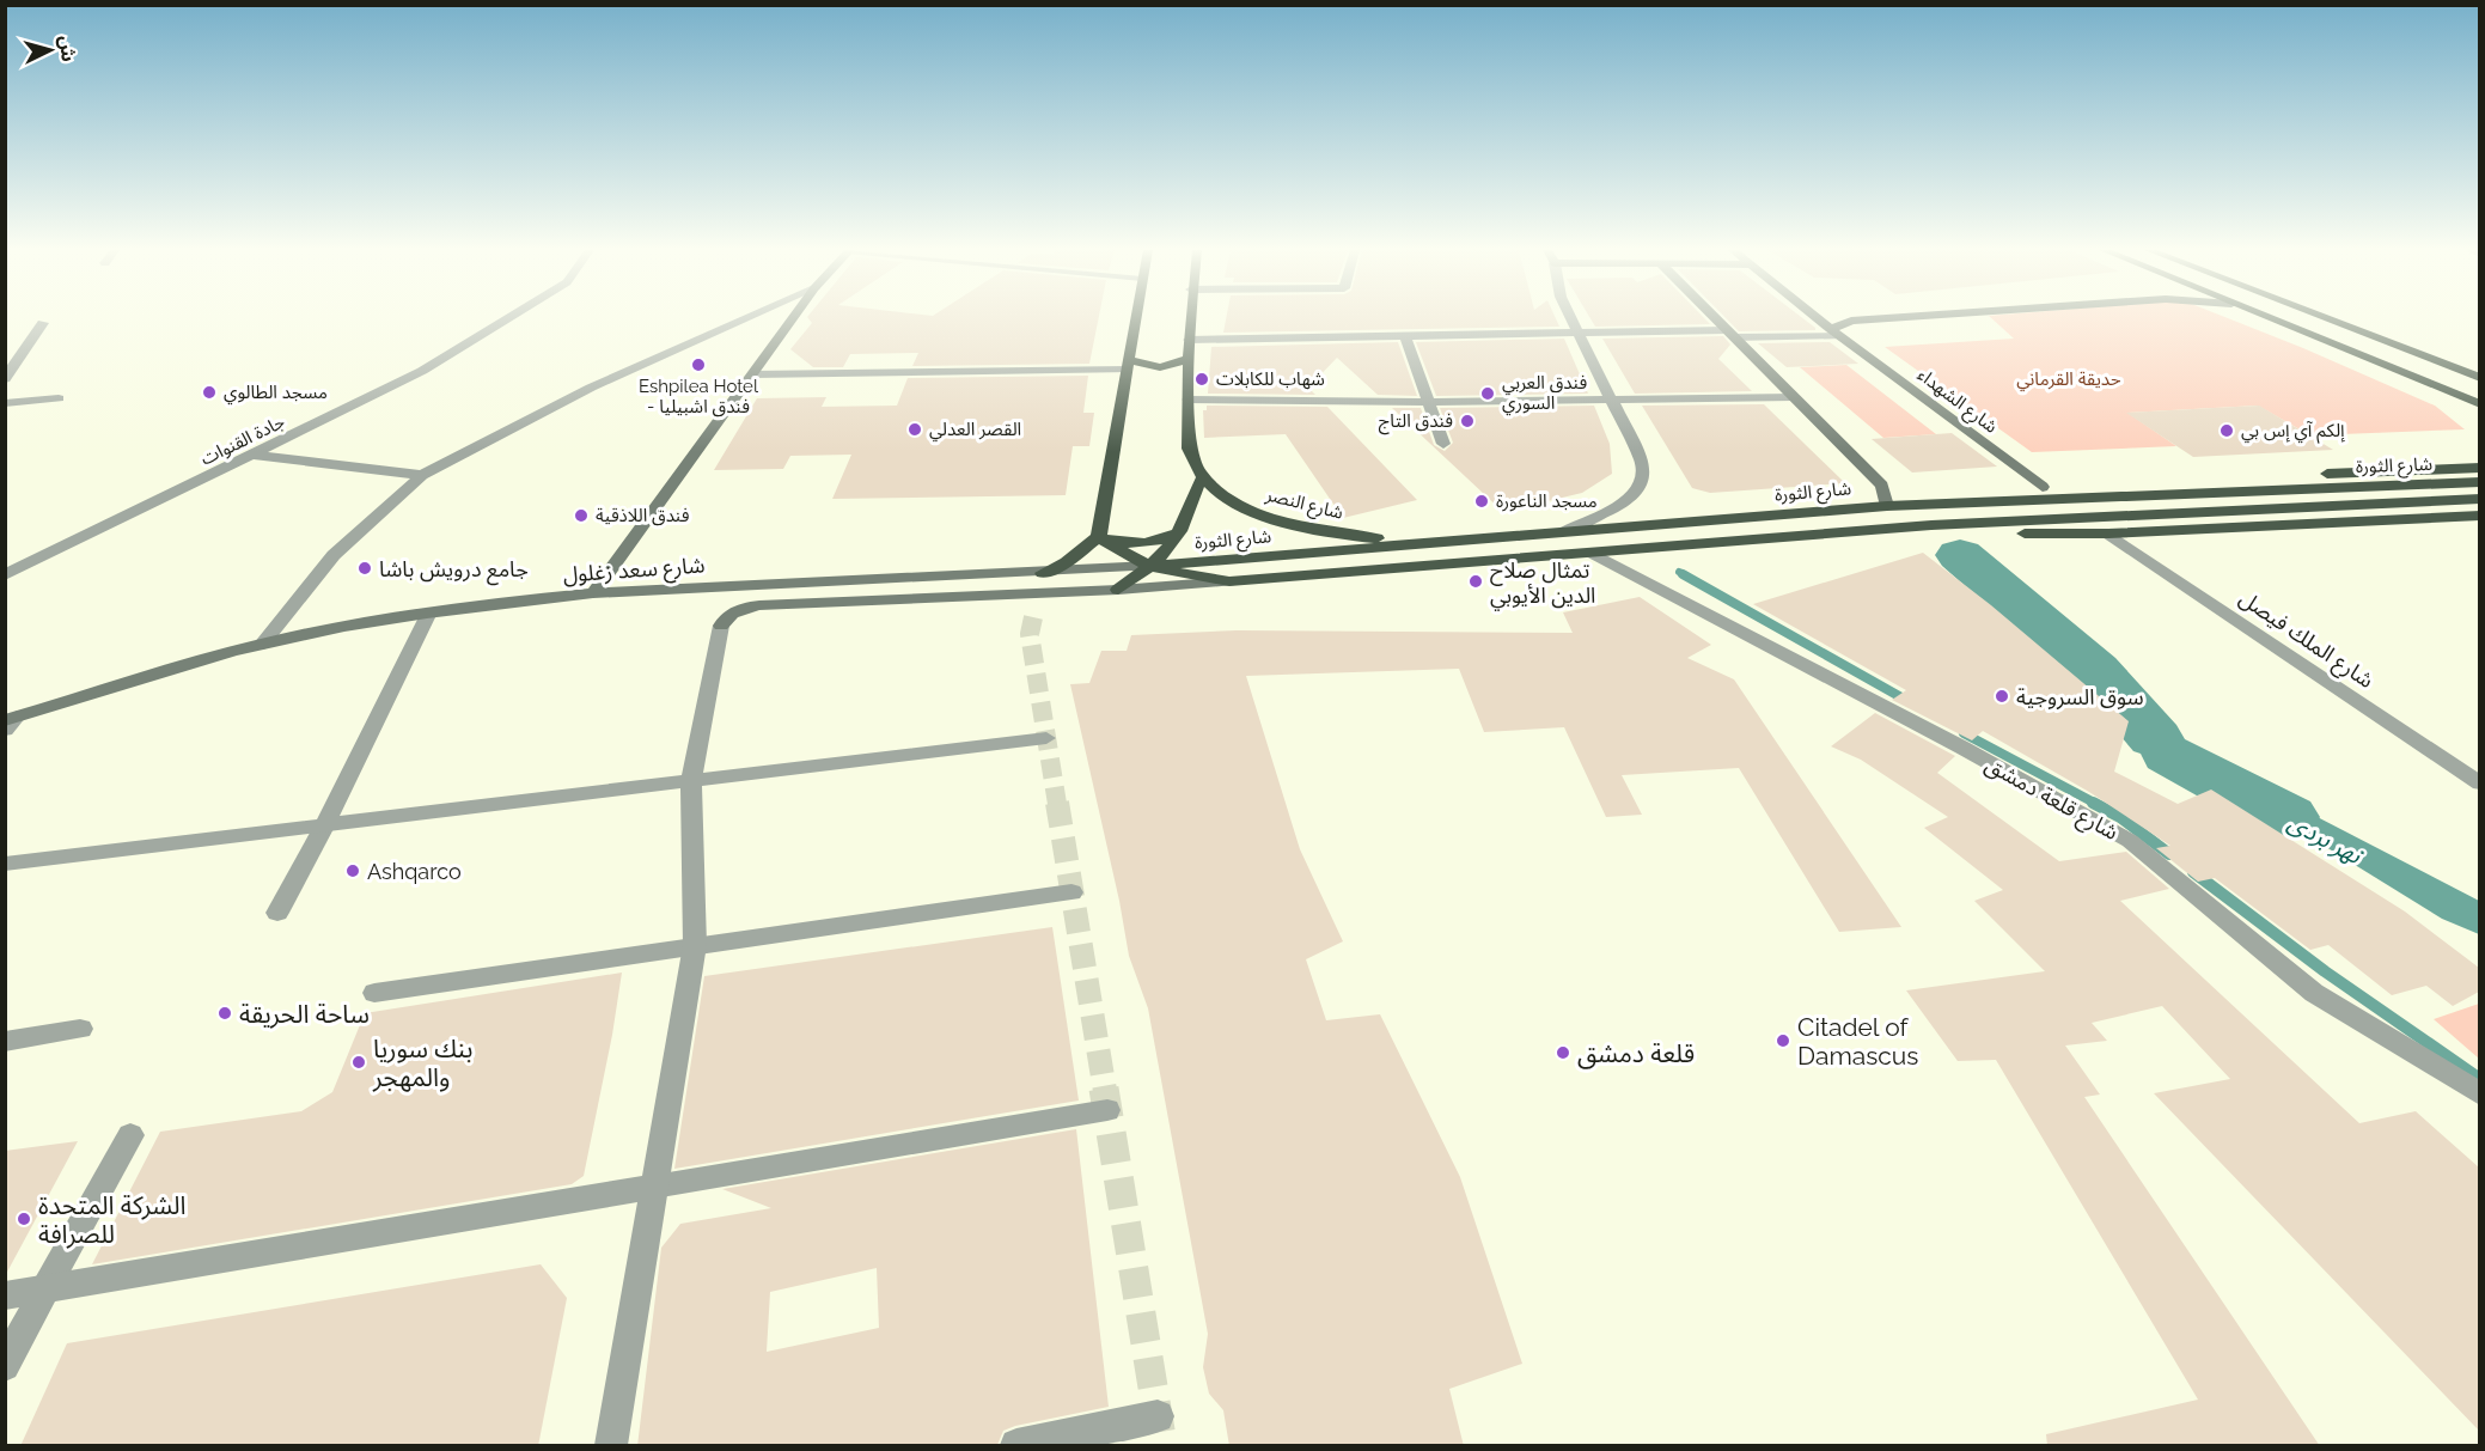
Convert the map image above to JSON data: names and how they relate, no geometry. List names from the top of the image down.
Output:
{
  "streets": {
    "highway": ["شارع الثورة", "شارع النصر"],
    "main road": ["شارع الشهداء", "شارع سعد زغلول"],
    "street": ["جادة القنوات", "شارع الملك فيصل", "شارع قلعة دمشق"]
  },
  "crossings": [
    ["شارع الثورة", "شارع النصر"],
    ["شارع الثورة", "شارع سعد زغلول"],
    ["شارع الثورة", "شارع قلعة دمشق"]
  ],
  "water": ["نهر بردى"],
  "parks": ["حديقة القرماني"],
  "places": [
    "Eshpilea Hotel - فندق اشبيليا",
    "شهاب للكابلات",
    "مسجد الطالوي",
    "فندق العربي السوري",
    "فندق التاج",
    "القصر العدلي",
    "إلكم آي إس بي",
    "مسجد الناعورة",
    "فندق اللاذقية",
    "جامع درويش باشا",
    "تمثال صلاح الدين الأيوبي",
    "سوق السروجية",
    "Ashqarco",
    "ساحة الحريقة",
    "Citadel of Damascus",
    "قلعة دمشق",
    "بنك سوريا والمهجر",
    "الشركة المتحدة للصرافة"
  ],
  "north": "right"
}
